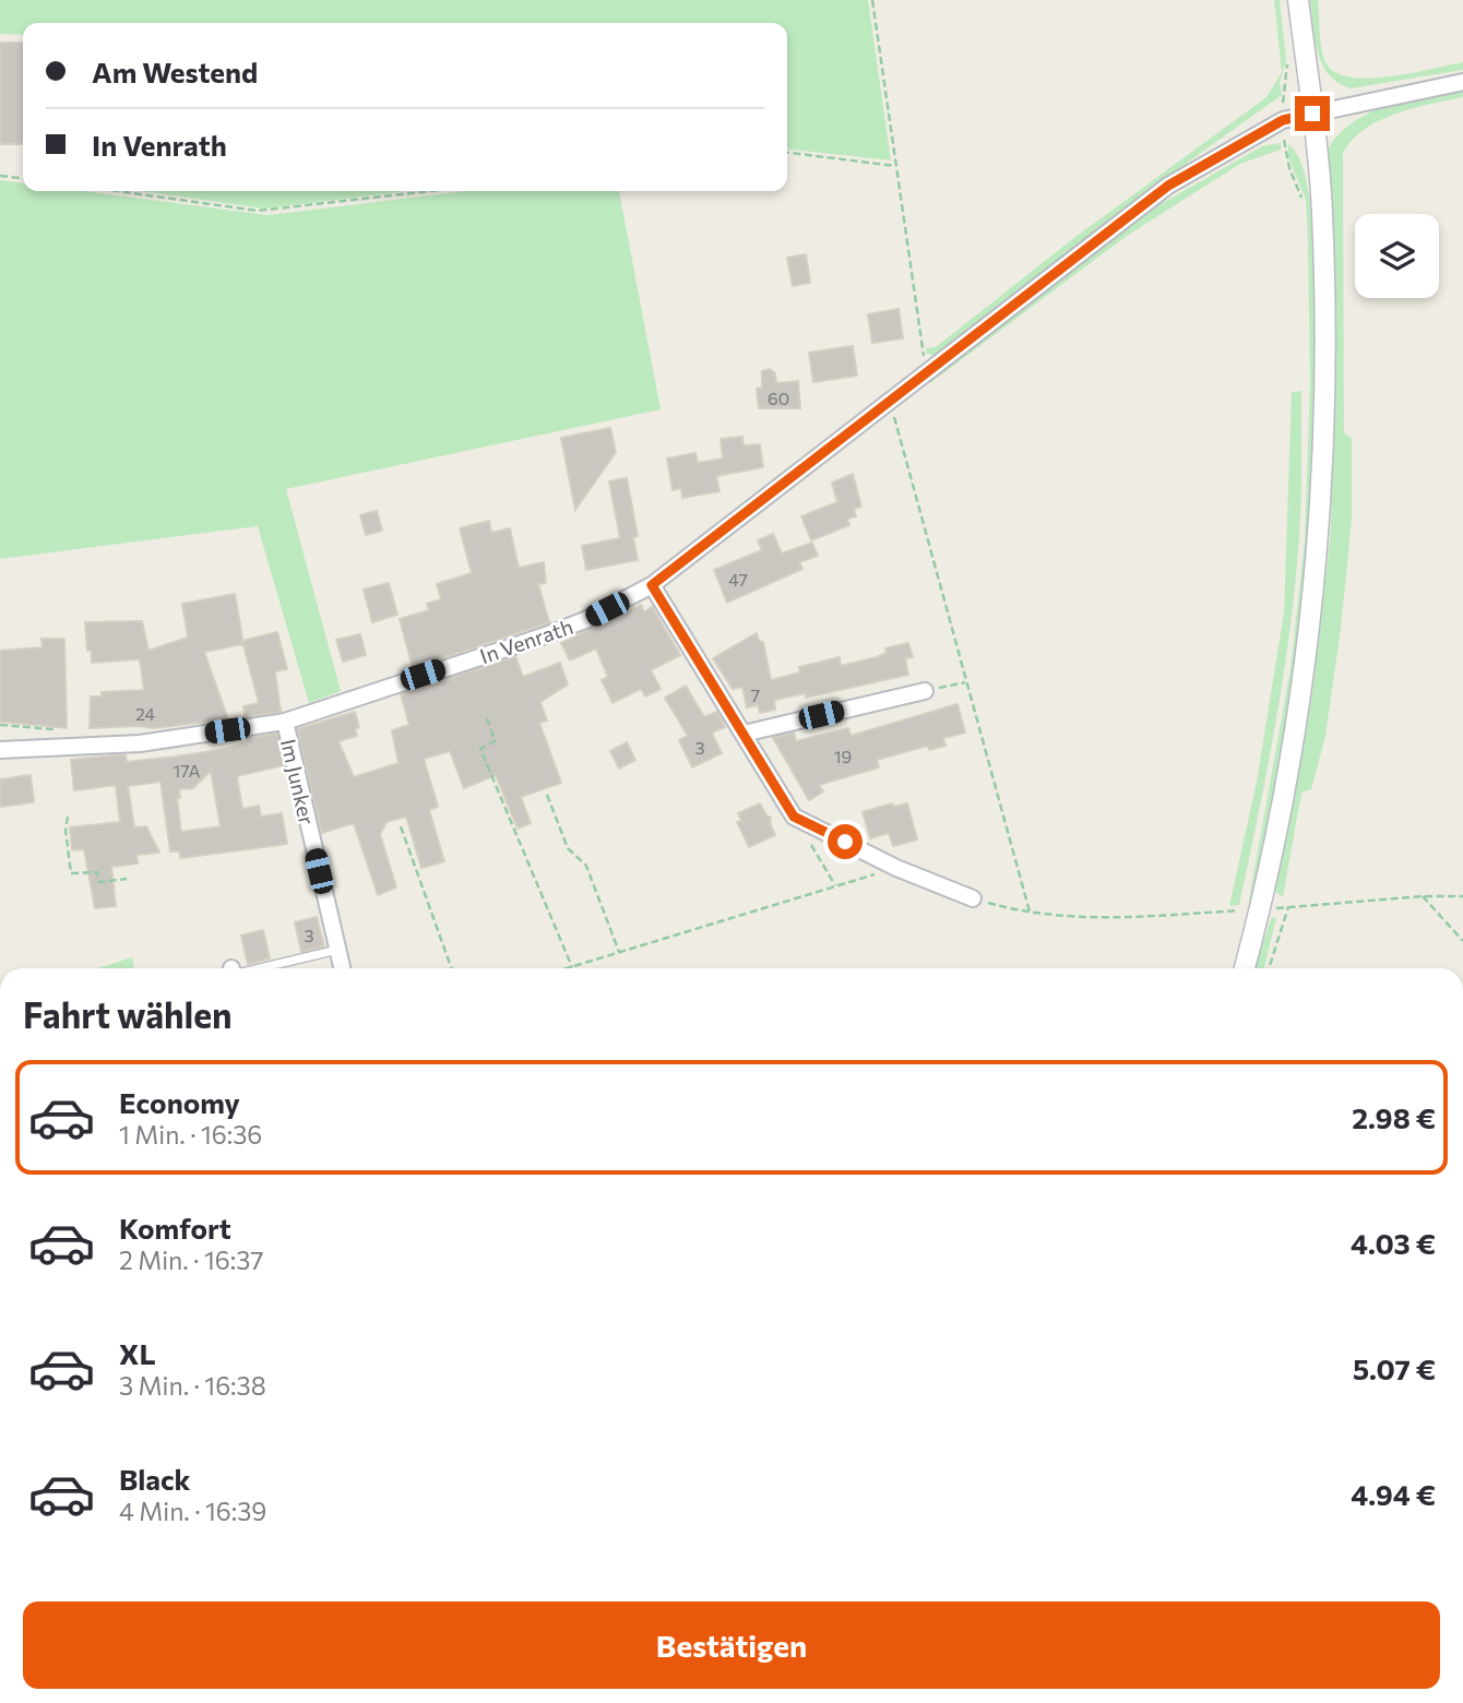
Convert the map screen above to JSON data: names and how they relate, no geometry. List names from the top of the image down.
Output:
{
  "streets": {
    "street": ["In Venrath", "Im Junker"]
  },
  "crossings": [
    ["In Venrath", "Im Junker"]
  ],
  "house_numbers": [
    "60",
    "47",
    "7",
    "24",
    "3",
    "19",
    "17A",
    "3"
  ],
  "page": {
    "banner": ["Am Westend", "In Venrath"],
    "heading": "Fahrt wählen",
    "list": [
      {
        "name": "Economy",
        "note": "1 Min. · 16:36",
        "value": "2.98 €"
      },
      {
        "name": "Komfort",
        "note": "2 Min. · 16:37",
        "value": "4.03 €"
      },
      {
        "name": "XL",
        "note": "3 Min. · 16:38",
        "value": "5.07 €"
      },
      {
        "name": "Black",
        "note": "4 Min. · 16:39",
        "value": "4.94 €"
      }
    ],
    "buttons": "Bestätigen"
  }
}
